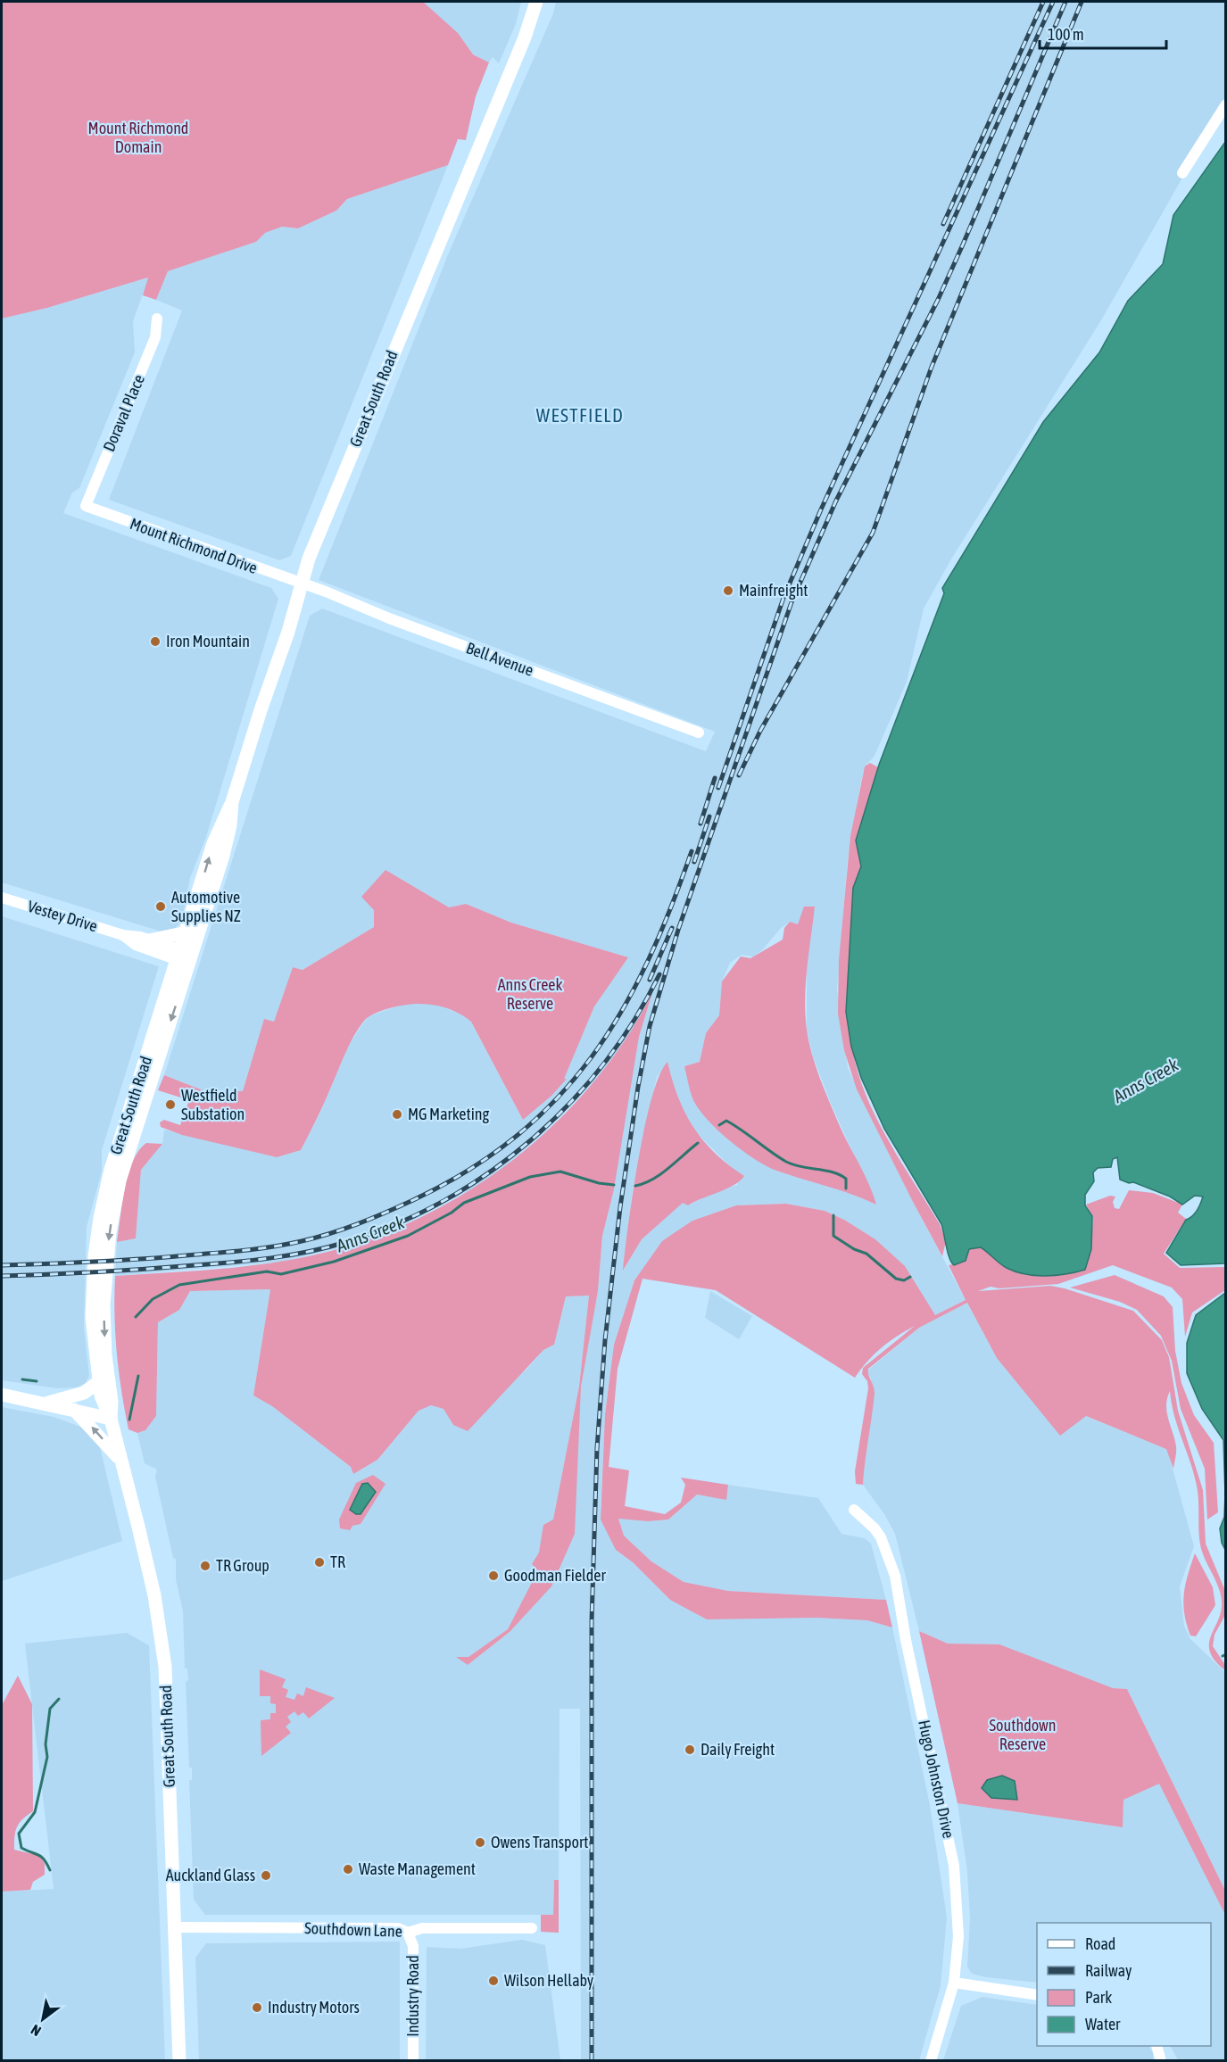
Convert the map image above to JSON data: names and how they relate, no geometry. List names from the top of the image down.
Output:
{
  "streets": {
    "main road": ["Great South Road"],
    "street": [
      "Doraval Place",
      "Mount Richmond Drive",
      "Bell Avenue",
      "Vestey Drive",
      "Hugo Johnston Drive",
      "Southdown Lane",
      "Industry Road"
    ]
  },
  "crossings": [
    ["Great South Road", "Mount Richmond Drive"],
    ["Great South Road", "Bell Avenue"],
    ["Great South Road", "Vestey Drive"],
    ["Great South Road", "Southdown Lane"],
    ["Doraval Place", "Mount Richmond Drive"],
    ["Mount Richmond Drive", "Bell Avenue"],
    ["Southdown Lane", "Industry Road"]
  ],
  "districts": ["WESTFIELD"],
  "water": ["Anns Creek"],
  "parks": ["Mount Richmond Domain", "Anns Creek Reserve", "Southdown Reserve"],
  "places": [
    "Mainfreight",
    "Iron Mountain",
    "Automotive Supplies NZ",
    "Westfield Substation",
    "MG Marketing",
    "TR",
    "TR Group",
    "Goodman Fielder",
    "Daily Freight",
    "Owens Transport",
    "Waste Management",
    "Auckland Glass",
    "Wilson Hellaby",
    "Industry Motors"
  ],
  "legend": [
    "Road",
    "Railway",
    "Park",
    "Water"
  ],
  "scale_bar": "100 m",
  "north": "bottom left"
}
